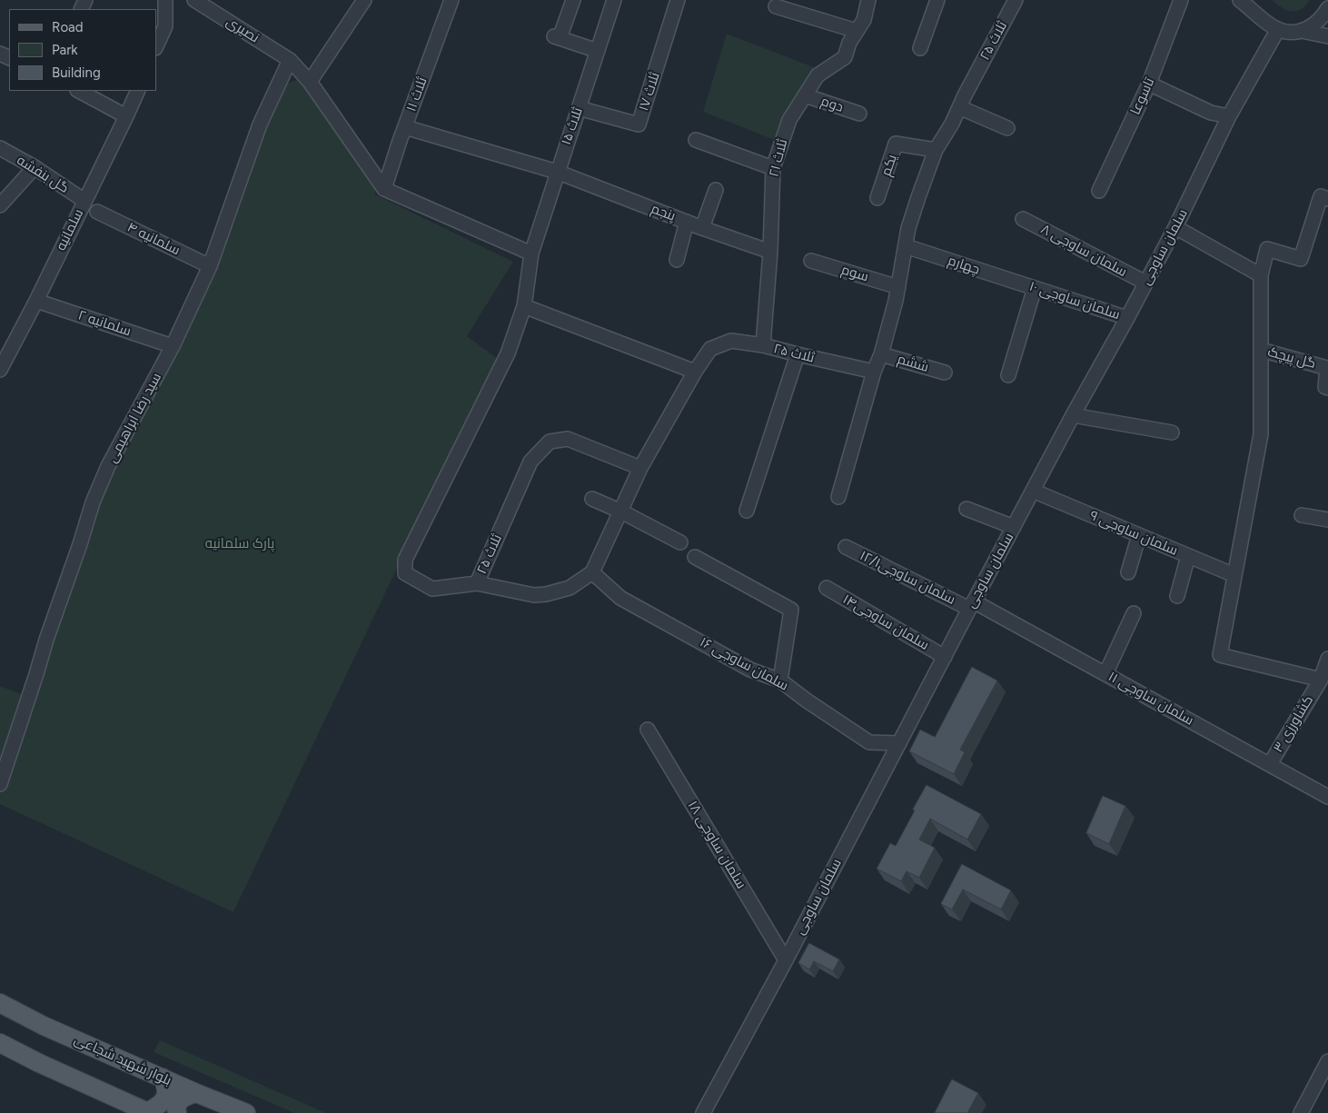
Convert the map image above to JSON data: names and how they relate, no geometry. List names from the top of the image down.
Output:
{
  "streets": {
    "main road": ["بلوار شهید شجاعی"],
    "street": [
      "نصیری",
      "ثلاث ۲۵",
      "ثلاث ۱۷",
      "ثلاث ۱۱",
      "تاسوعا",
      "دوم",
      "ثلاث ۱۵",
      "ثلاث ۲۱",
      "یکم",
      "گل بنفشه",
      "پنجم",
      "سلمانیه",
      "سلمانیه ۴",
      "سلمان ساوجی",
      "سلمان ساوجی ۸",
      "چهارم",
      "سوم",
      "سلمان ساوجی ۱۰",
      "سلمانیه ۲",
      "گل پیچک",
      "ششم",
      "سید رضا ابراهیمی",
      "سلمان ساوجی ۹",
      "سلمان ساوجی۱۲/۱",
      "سلمان ساوجی۱۴",
      "سلمان ساوجی ۱۶",
      "سلمان ساوجی ۱۱",
      "کشاورزی ۳",
      "سلمان ساوجی ۱۸"
    ]
  },
  "crossings": [
    ["نصیری", "ثلاث ۱۱"],
    ["نصیری", "سید رضا ابراهیمی"],
    ["ثلاث ۲۵", "ثلاث ۱۵"],
    ["ثلاث ۲۵", "ثلاث ۲۱"],
    ["ثلاث ۲۵", "یکم"],
    ["ثلاث ۲۵", "چهارم"],
    ["ثلاث ۲۵", "سوم"],
    ["ثلاث ۲۵", "ششم"],
    ["ثلاث ۱۷", "ثلاث ۱۵"],
    ["ثلاث ۱۱", "پنجم"],
    ["دوم", "ثلاث ۲۱"],
    ["ثلاث ۱۵", "پنجم"],
    ["ثلاث ۲۱", "پنجم"],
    ["گل بنفشه", "سلمانیه"],
    ["سلمانیه", "سلمانیه ۲"],
    ["سلمانیه ۴", "سید رضا ابراهیمی"],
    ["سلمان ساوجی", "سلمان ساوجی ۸"],
    ["سلمان ساوجی", "سلمان ساوجی ۱۰"],
    ["سلمان ساوجی", "سلمان ساوجی ۹"],
    ["سلمان ساوجی", "سلمان ساوجی۱۲/۱"],
    ["سلمان ساوجی", "سلمان ساوجی۱۴"],
    ["سلمان ساوجی", "سلمان ساوجی ۱۶"],
    ["سلمان ساوجی", "سلمان ساوجی ۱۱"],
    ["سلمان ساوجی", "سلمان ساوجی ۱۸"],
    ["چهارم", "سلمان ساوجی ۱۰"],
    ["سلمانیه ۲", "سید رضا ابراهیمی"],
    ["سلمان ساوجی۱۲/۱", "سلمان ساوجی ۱۱"],
    ["سلمان ساوجی ۱۱", "کشاورزی ۳"]
  ],
  "parks": ["پارک سلمانیه"],
  "legend": ["Road", "Park", "Building"]
}
